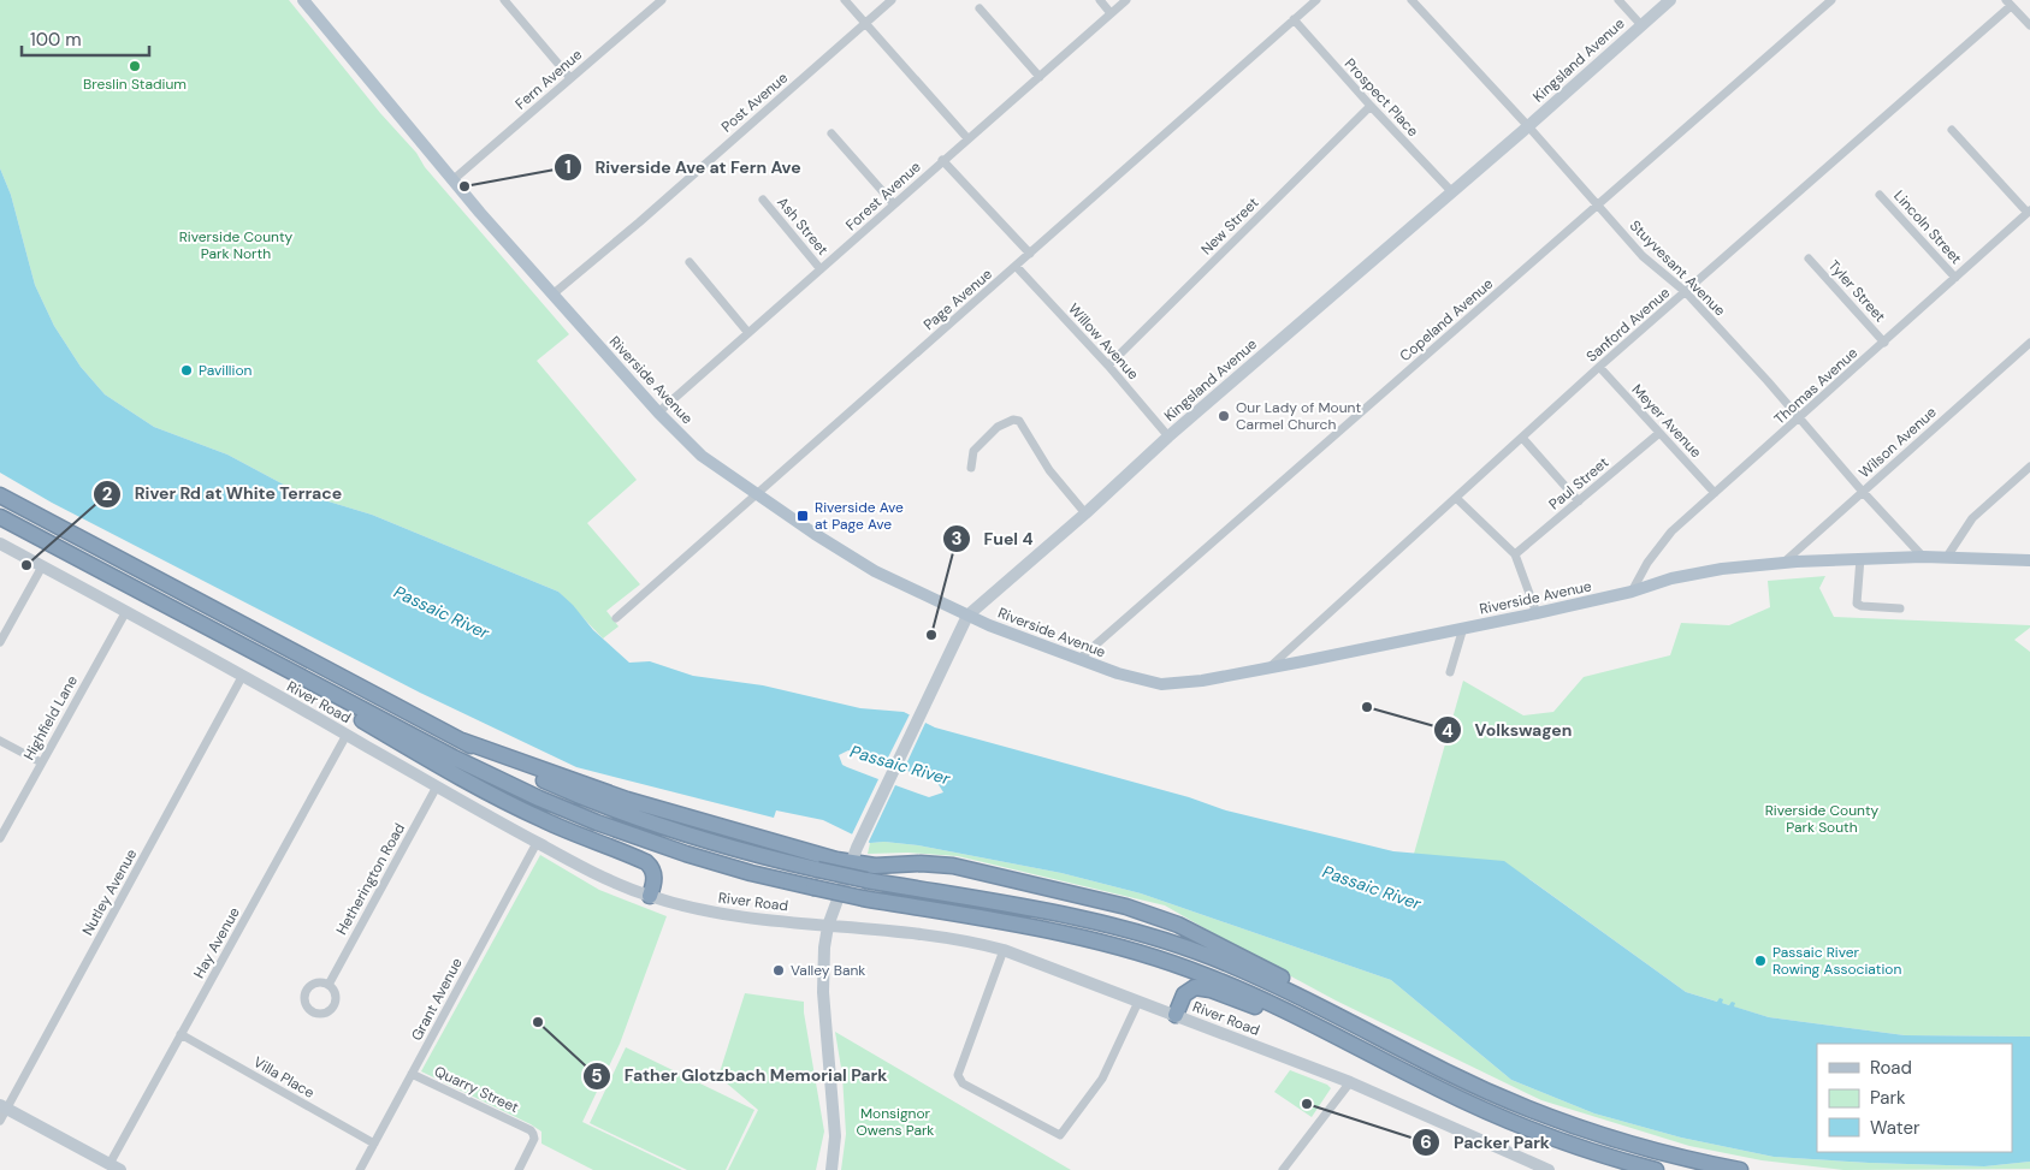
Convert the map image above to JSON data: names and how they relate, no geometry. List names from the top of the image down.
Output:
{
  "streets": {
    "main road": ["Kingsland Avenue", "Riverside Avenue", "River Road"],
    "street": [
      "Fern Avenue",
      "Prospect Place",
      "Post Avenue",
      "Forest Avenue",
      "Ash Street",
      "New Street",
      "Lincoln Street",
      "Stuyvesant Avenue",
      "Tyler Street",
      "Page Avenue",
      "Copeland Avenue",
      "Sanford Avenue",
      "Willow Avenue",
      "Thomas Avenue",
      "Meyer Avenue",
      "Wilson Avenue",
      "Paul Street",
      "Highfield Lane",
      "Hetherington Road",
      "Nutley Avenue",
      "Hay Avenue",
      "Grant Avenue",
      "Villa Place",
      "Quarry Street"
    ]
  },
  "crossings": [
    ["Kingsland Avenue", "Prospect Place"],
    ["Kingsland Avenue", "Stuyvesant Avenue"],
    ["Kingsland Avenue", "Willow Avenue"],
    ["Kingsland Avenue", "Riverside Avenue"],
    ["Kingsland Avenue", "River Road"],
    ["Fern Avenue", "Riverside Avenue"],
    ["Prospect Place", "New Street"],
    ["Prospect Place", "Page Avenue"],
    ["Post Avenue", "Riverside Avenue"],
    ["Forest Avenue", "Ash Street"],
    ["Forest Avenue", "Riverside Avenue"],
    ["New Street", "Willow Avenue"],
    ["Lincoln Street", "Thomas Avenue"],
    ["Stuyvesant Avenue", "Copeland Avenue"],
    ["Stuyvesant Avenue", "Sanford Avenue"],
    ["Stuyvesant Avenue", "Riverside Avenue"],
    ["Stuyvesant Avenue", "Thomas Avenue"],
    ["Stuyvesant Avenue", "Wilson Avenue"],
    ["Tyler Street", "Thomas Avenue"],
    ["Page Avenue", "Willow Avenue"],
    ["Page Avenue", "Riverside Avenue"],
    ["Copeland Avenue", "Riverside Avenue"],
    ["Sanford Avenue", "Riverside Avenue"],
    ["Sanford Avenue", "Meyer Avenue"],
    ["Riverside Avenue", "Thomas Avenue"],
    ["Riverside Avenue", "Wilson Avenue"],
    ["Thomas Avenue", "Meyer Avenue"],
    ["Meyer Avenue", "Paul Street"],
    ["River Road", "Highfield Lane"],
    ["River Road", "Hetherington Road"],
    ["River Road", "Nutley Avenue"],
    ["River Road", "Hay Avenue"],
    ["River Road", "Grant Avenue"],
    ["Hay Avenue", "Villa Place"],
    ["Grant Avenue", "Villa Place"],
    ["Grant Avenue", "Quarry Street"]
  ],
  "water": ["Passaic River"],
  "parks": ["Riverside County Park North", "Riverside County Park South", "Monsignor Owens Park"],
  "places": {
    "other": [
      "Breslin Stadium",
      "Riverside Ave at Fern Ave",
      "Pavillion",
      "Our Lady of Mount Carmel Church",
      "River Rd at White Terrace",
      "Fuel 4",
      "Volkswagen",
      "Passaic River Rowing Association",
      "Valley Bank",
      "Father Glotzbach Memorial Park",
      "Packer Park"
    ],
    "transit": ["Riverside Ave at Page Ave"]
  },
  "legend": ["Road", "Park", "Water"],
  "scale_bar": "100 m"
}
